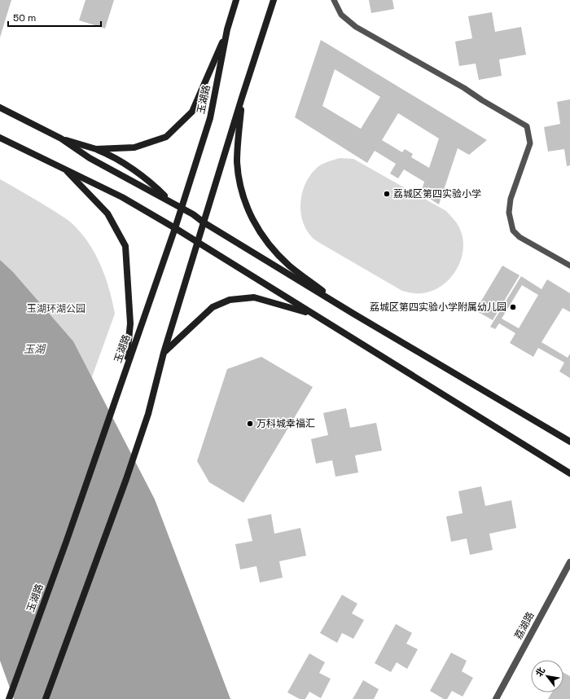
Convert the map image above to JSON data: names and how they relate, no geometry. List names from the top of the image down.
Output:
{
  "streets": {
    "main road": ["玉湖路"],
    "street": ["荔湖路"]
  },
  "water": ["玉湖"],
  "parks": ["玉湖环湖公园"],
  "places": ["荔城区第四实验小学", "荔城区第四实验小学附属幼儿园", "万科城幸福汇"],
  "scale_bar": "50 m",
  "north": "top left"
}
